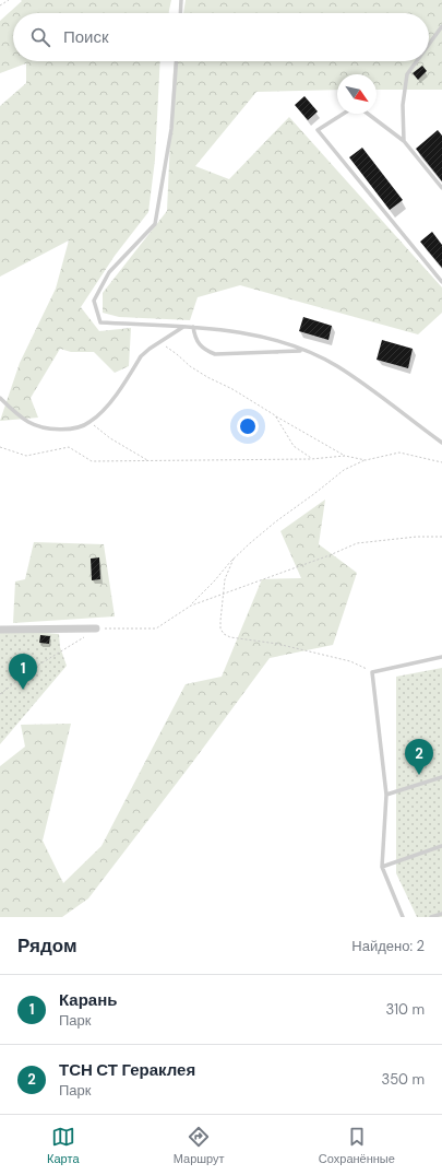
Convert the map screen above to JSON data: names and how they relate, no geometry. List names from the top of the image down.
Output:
{
  "north": "bottom right",
  "page": {
    "search": "Поиск",
    "pins": ["1", "2"],
    "heading": ["Рядом", "Найдено: 2"],
    "list": [
      {
        "mark": "1",
        "name": "Карань",
        "note": "Парк",
        "value": "310 m"
      },
      {
        "mark": "2",
        "name": "ТСН СТ Гераклея",
        "note": "Парк",
        "value": "350 m"
      }
    ],
    "nav": ["Карта", "Маршрут", "Сохранённые"]
  }
}
